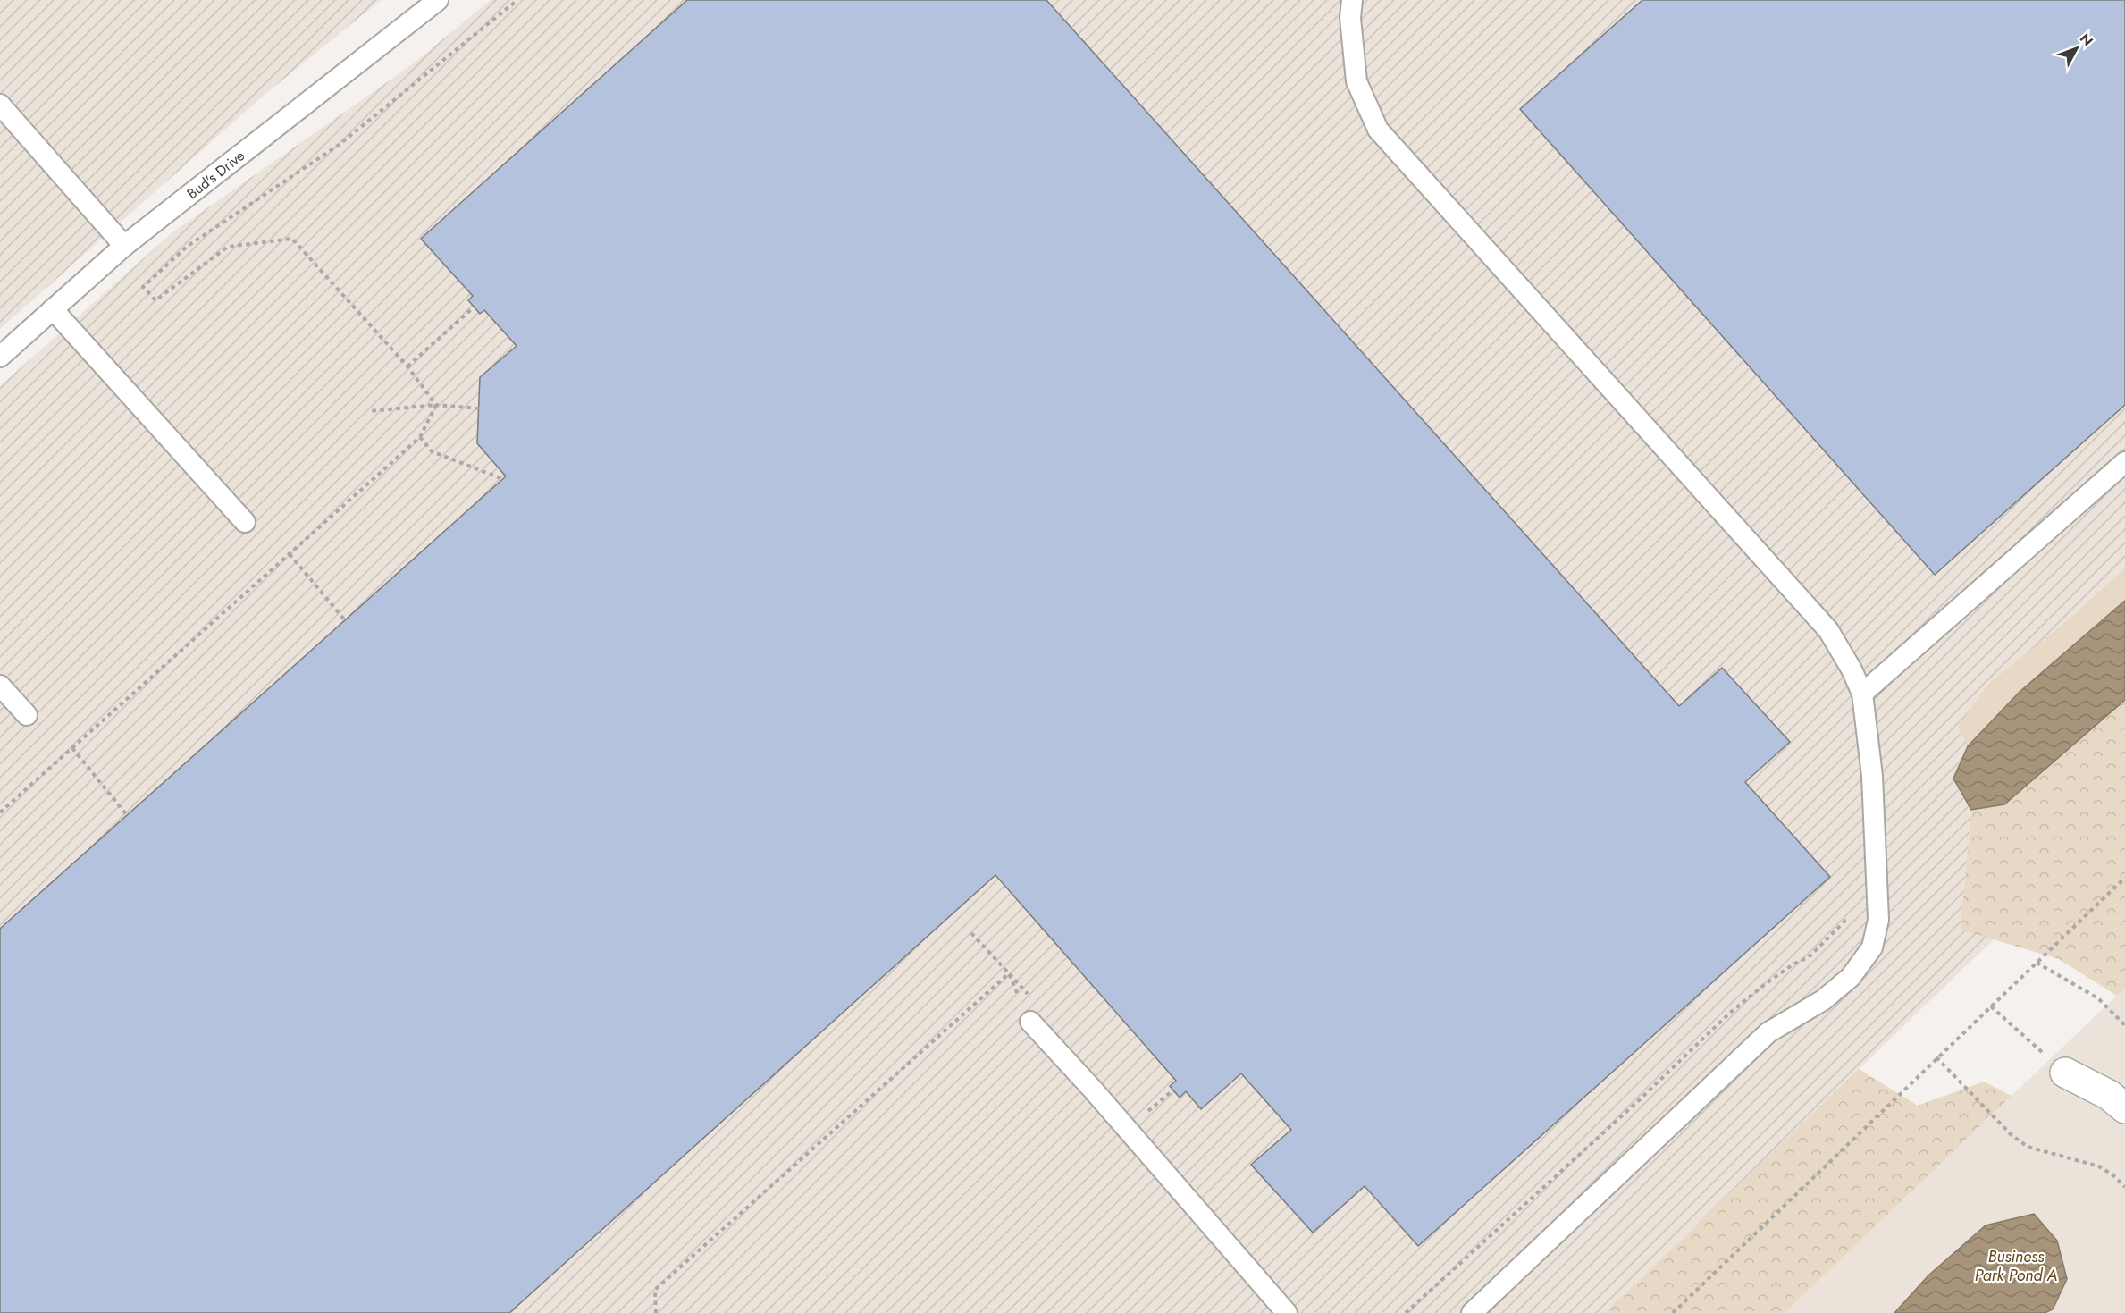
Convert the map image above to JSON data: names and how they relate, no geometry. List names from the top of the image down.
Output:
{
  "streets": {
    "lane": ["Bud's Drive"]
  },
  "water": ["Business Park Pond A"],
  "north": "top right"
}
